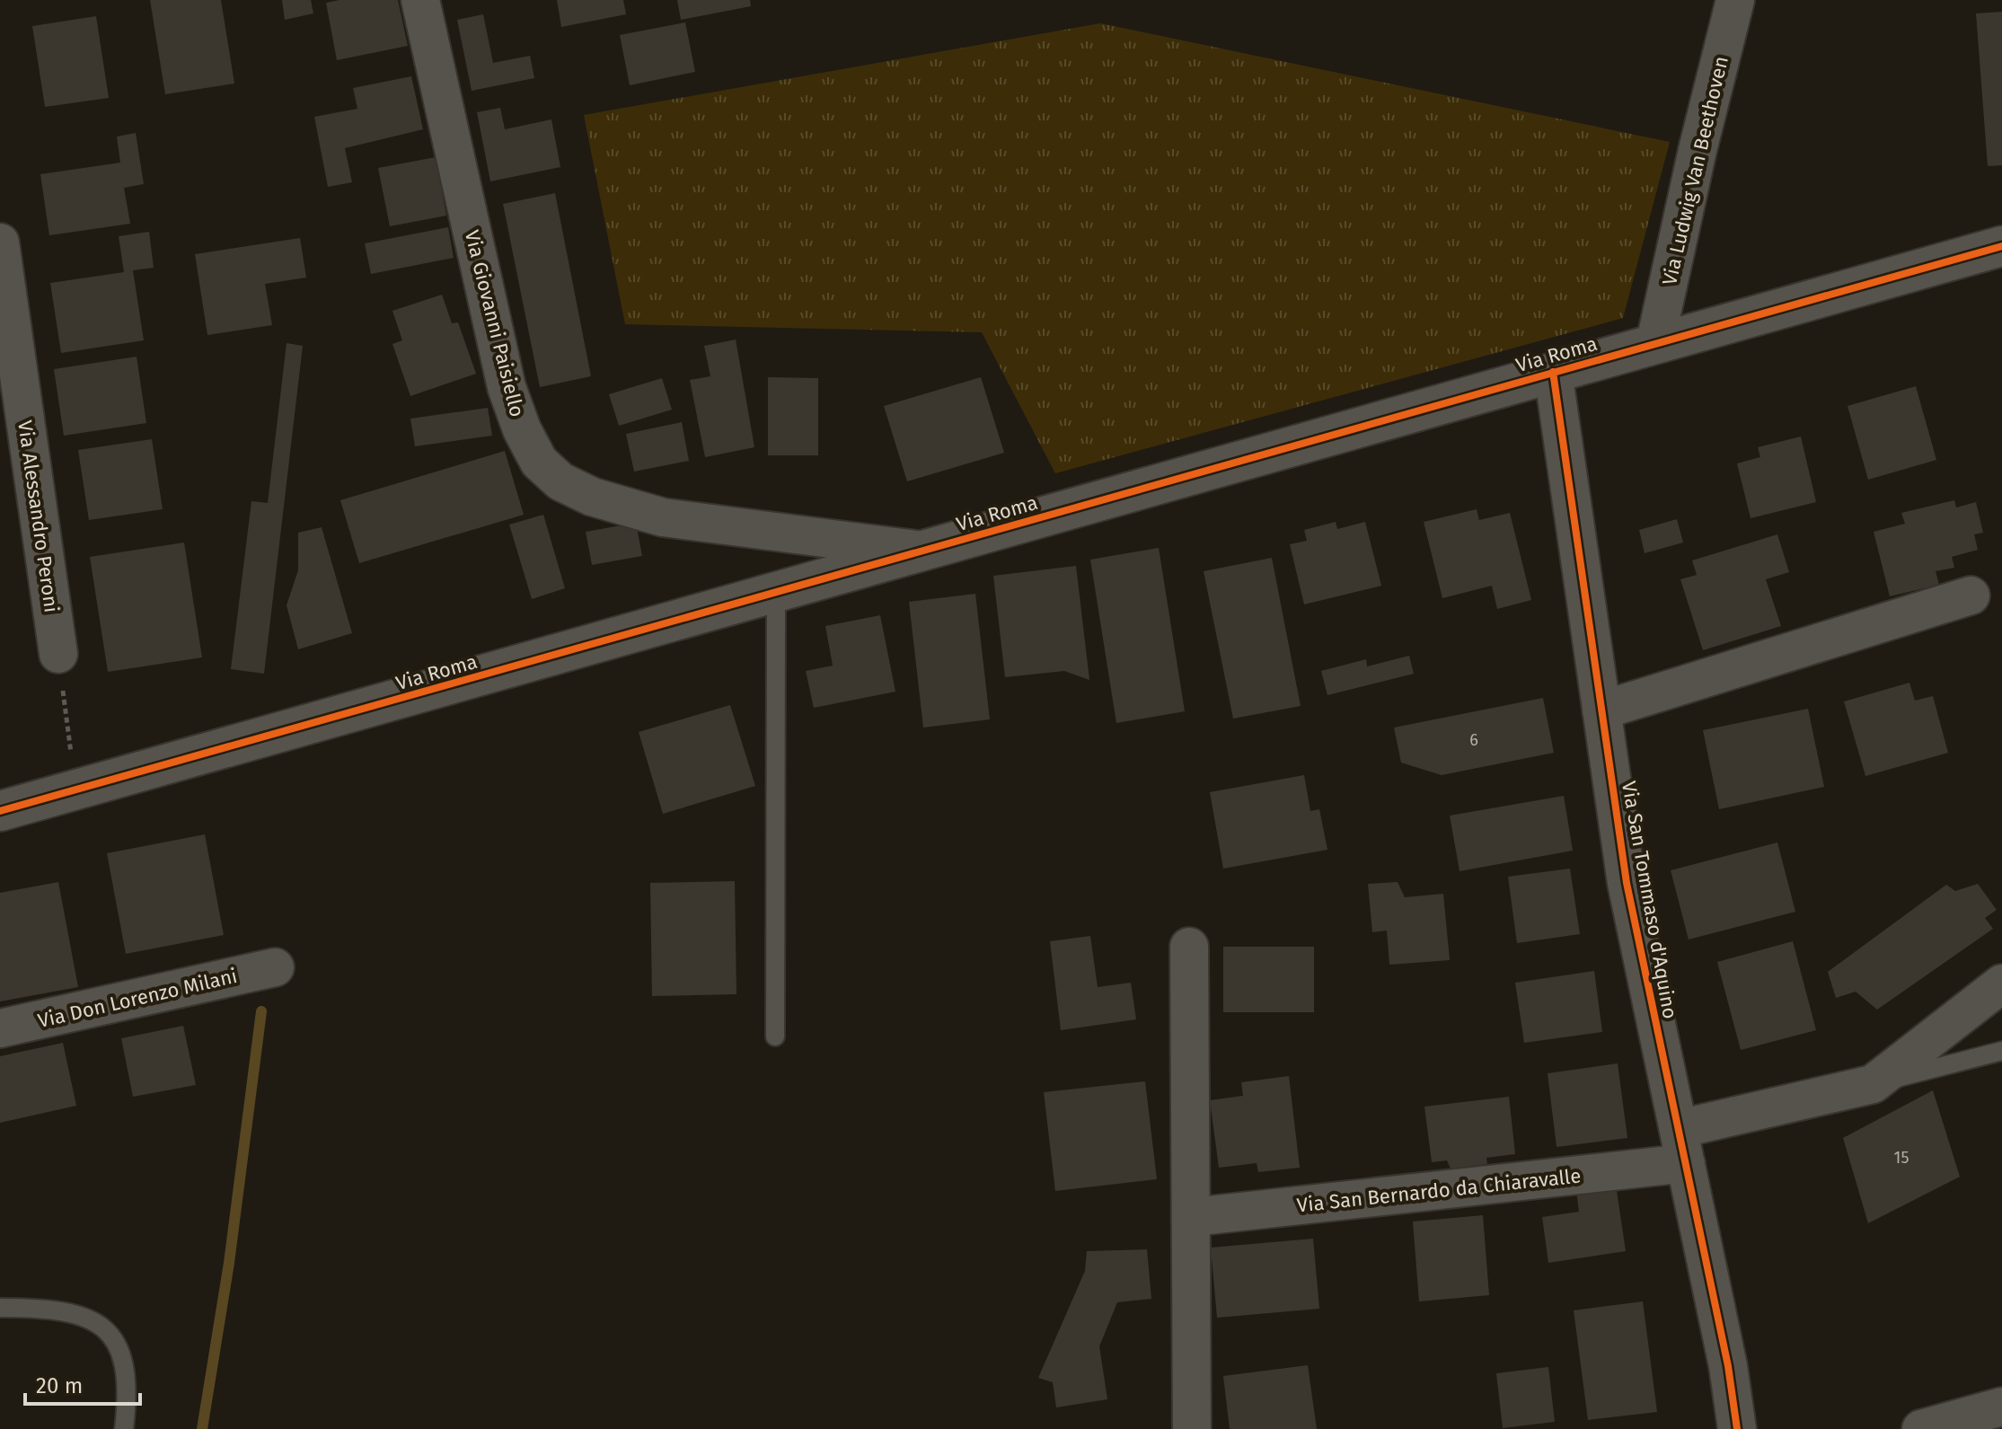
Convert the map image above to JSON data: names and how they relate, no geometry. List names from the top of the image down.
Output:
{
  "streets": {
    "street": [
      "Via Ludwig Van Beethoven",
      "Via Giovanni Paisiello",
      "Via Roma",
      "Via Alessandro Peroni",
      "Via San Tommaso d'Aquino",
      "Via Don Lorenzo Milani",
      "Via San Bernardo da Chiaravalle"
    ]
  },
  "crossings": [
    ["Via Ludwig Van Beethoven", "Via Roma"],
    ["Via Giovanni Paisiello", "Via Roma"],
    ["Via Roma", "Via San Tommaso d'Aquino"],
    ["Via San Tommaso d'Aquino", "Via San Bernardo da Chiaravalle"]
  ],
  "house_numbers": ["6", "15"],
  "scale_bar": "20 m"
}
